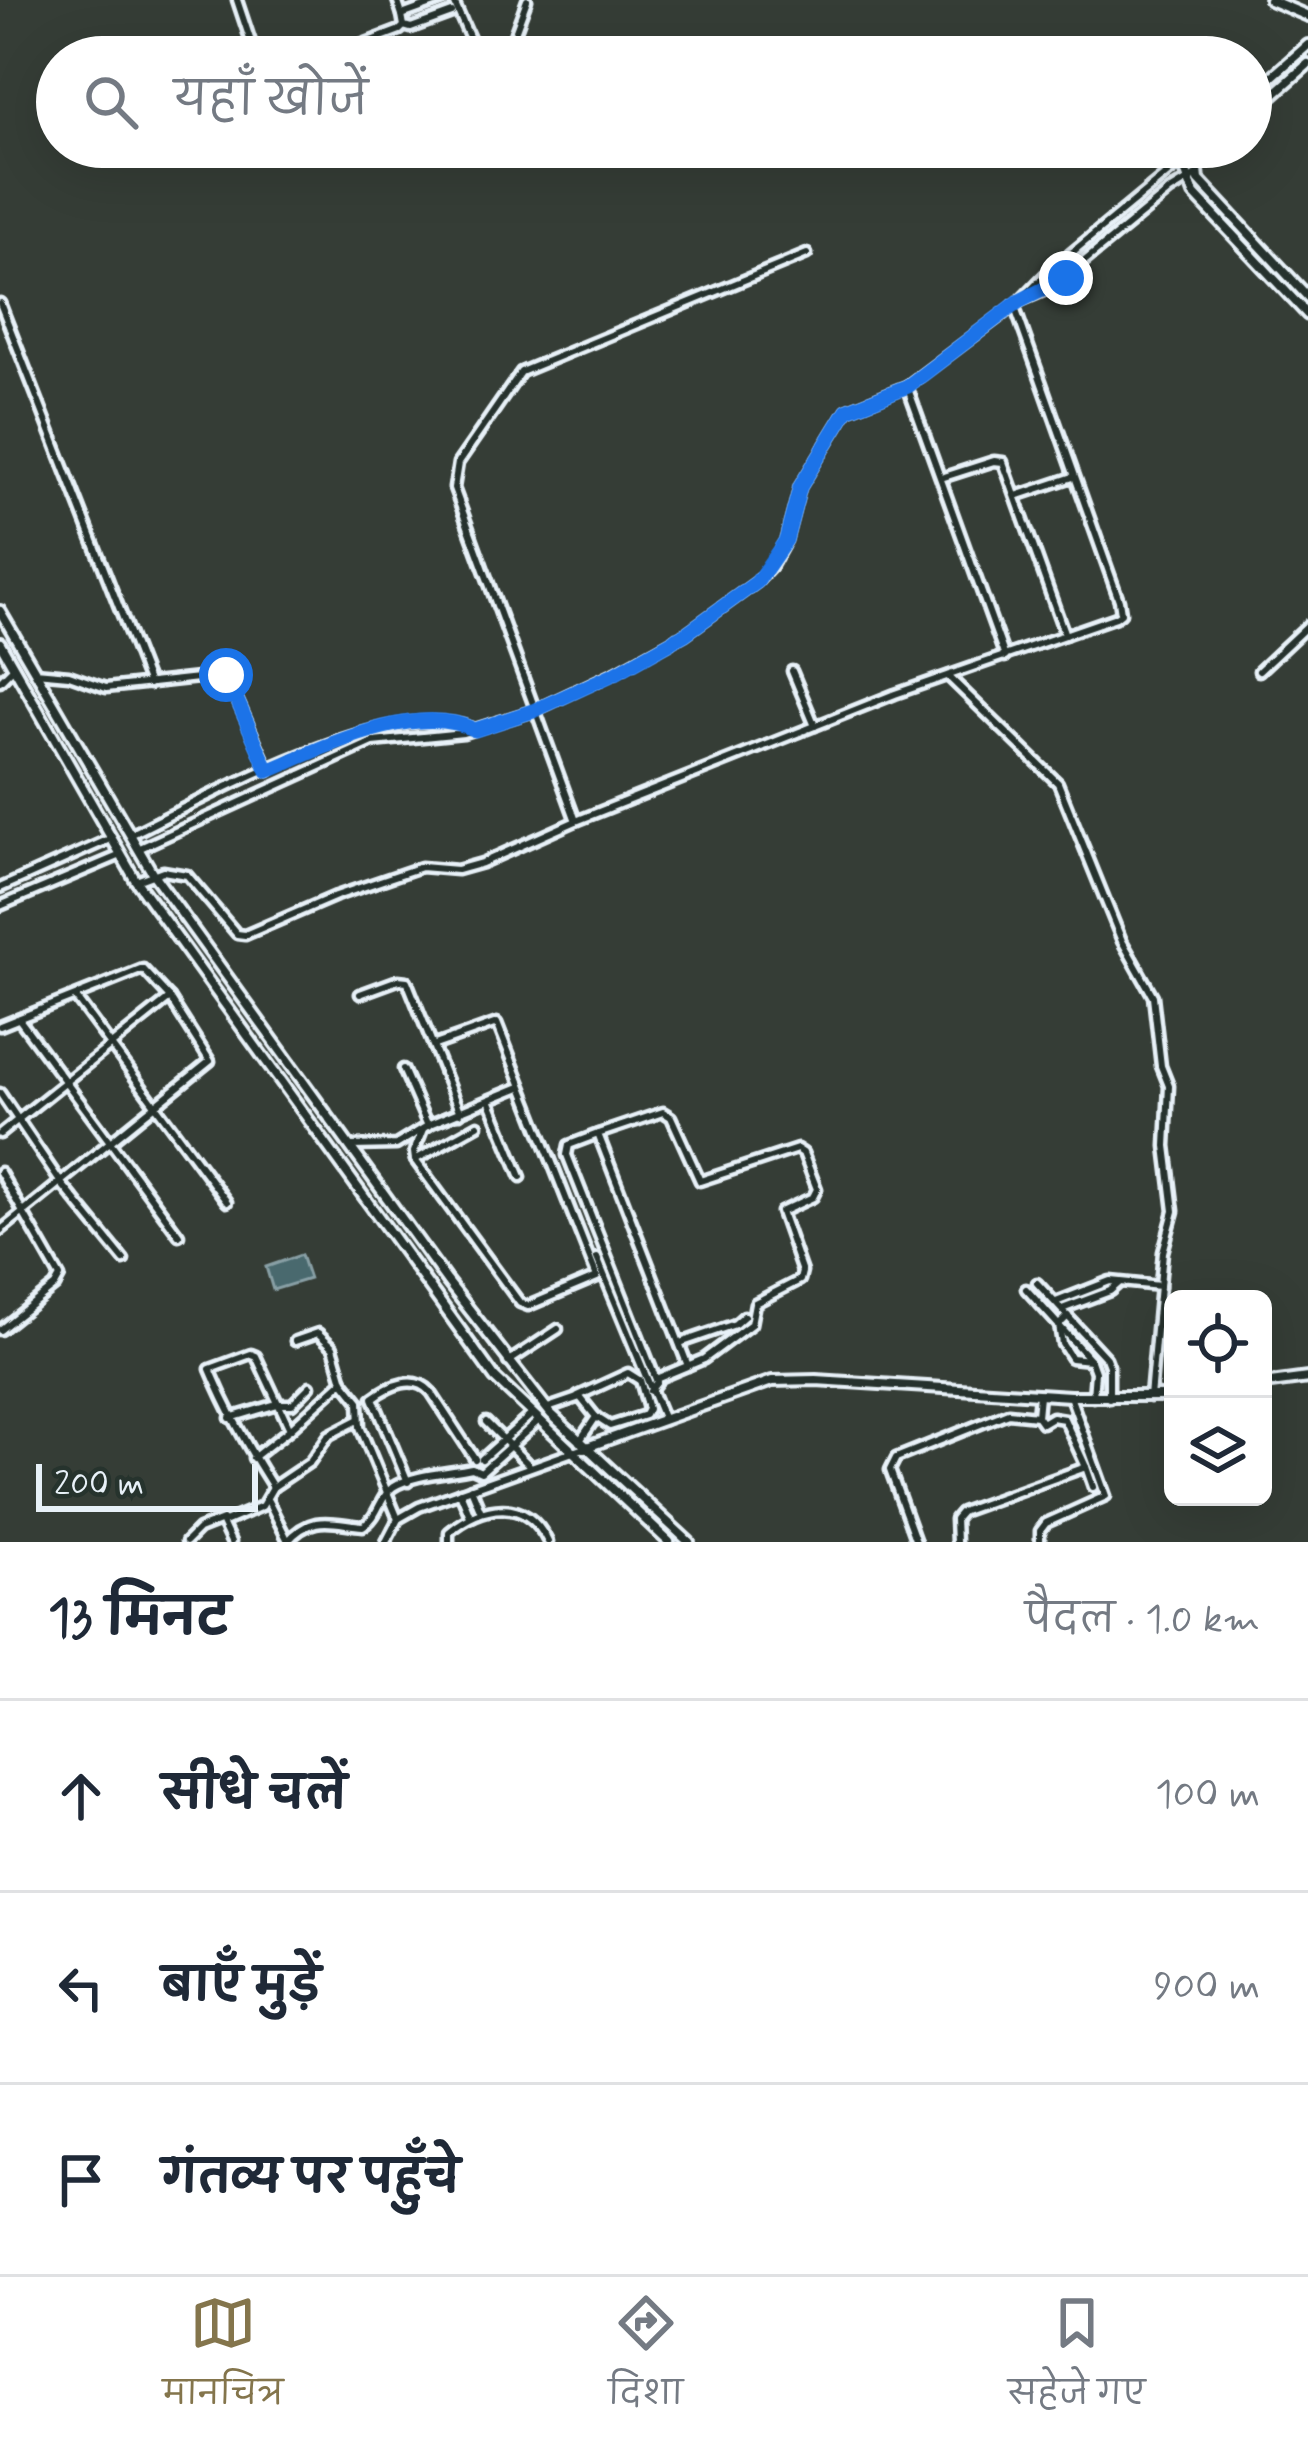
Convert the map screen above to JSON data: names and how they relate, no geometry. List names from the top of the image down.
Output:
{
  "scale_bar": "200 m",
  "page": {
    "search": "यहाँ खोजें",
    "scale": "200 m",
    "heading": ["13 मिनट", "पैदल · 1.0 km"],
    "list": [
      ["सीधे चलें", "100 m"],
      ["बाएँ मुड़ें", "900 m"],
      "गंतव्य पर पहुँचे"
    ],
    "nav": ["मानचित्र", "दिशा", "सहेजे गए"]
  }
}
